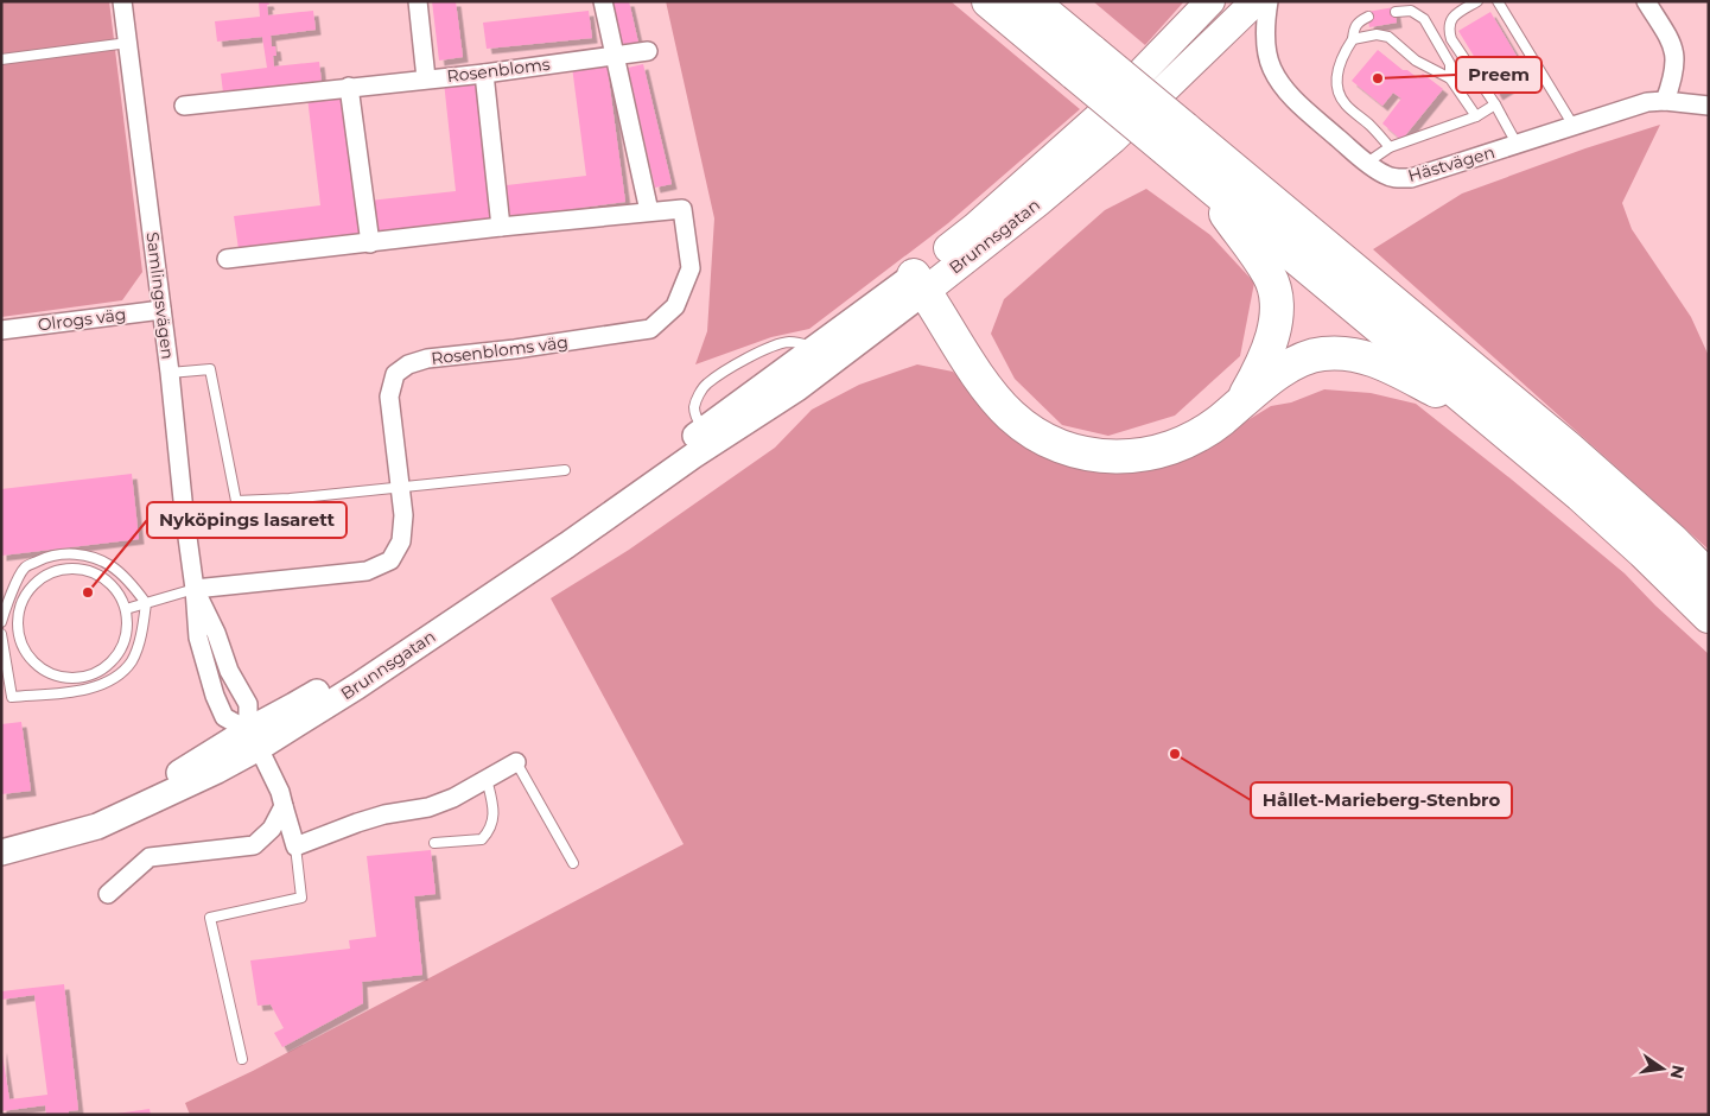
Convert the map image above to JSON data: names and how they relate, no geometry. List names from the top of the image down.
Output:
{
  "streets": {
    "main road": ["Brunnsgatan"],
    "street": [
      "Rosenbloms",
      "Hästvägen",
      "Samlingsvägen",
      "Olrogs väg",
      "Rosenbloms väg"
    ]
  },
  "crossings": [
    ["Brunnsgatan", "Samlingsvägen"],
    ["Samlingsvägen", "Olrogs väg"],
    ["Samlingsvägen", "Rosenbloms väg"]
  ],
  "places": ["Preem", "Nyköpings lasarett", "Hållet-Marieberg-Stenbro"],
  "north": "right"
}
